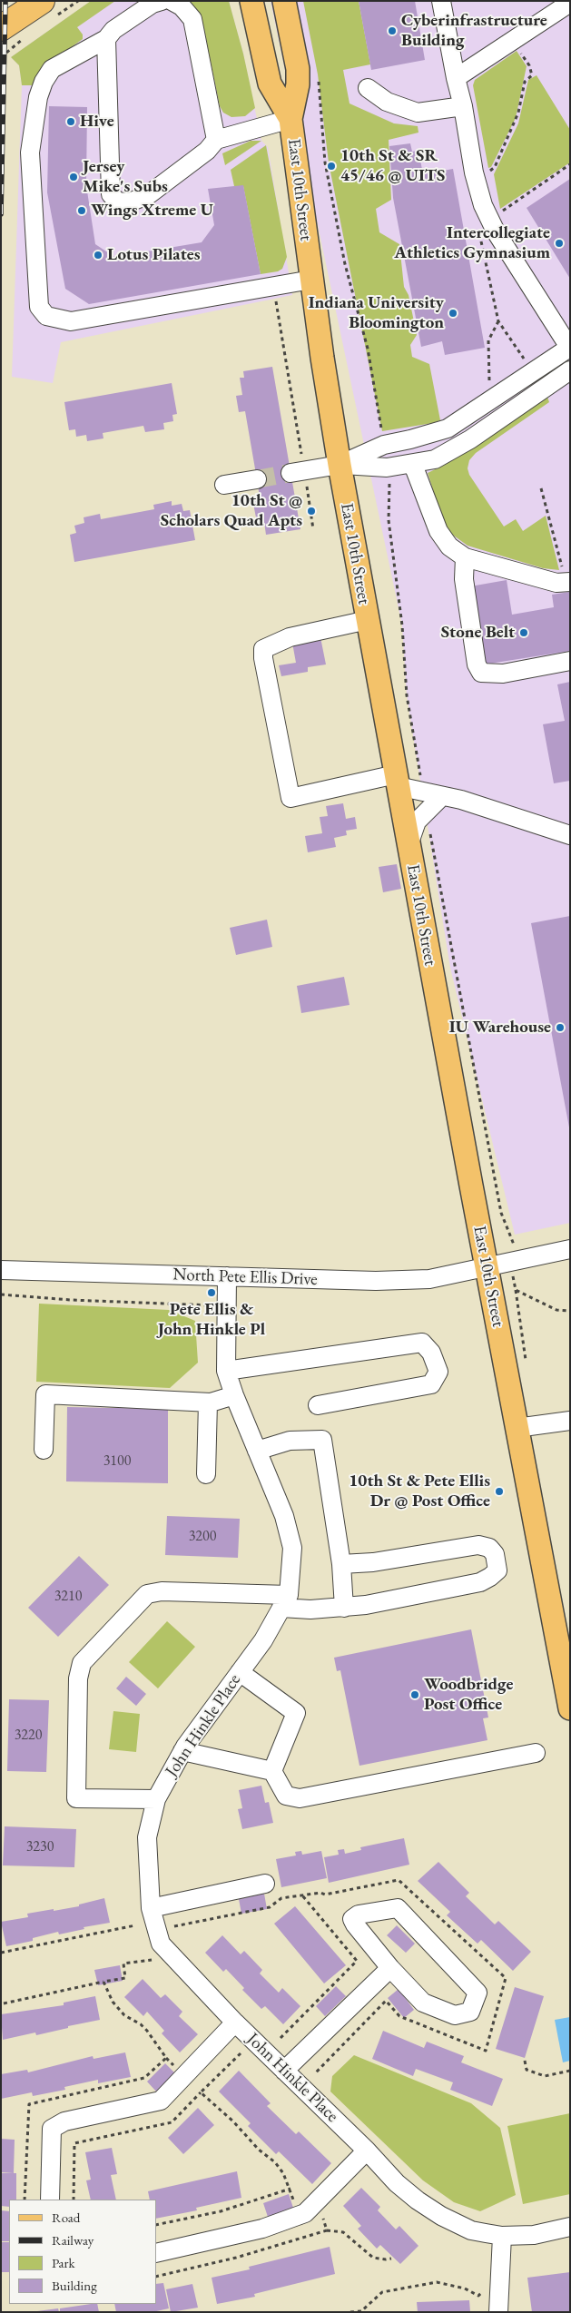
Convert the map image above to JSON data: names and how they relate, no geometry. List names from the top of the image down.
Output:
{
  "streets": {
    "main road": ["East 10th Street"],
    "street": ["North Pete Ellis Drive", "John Hinkle Place"]
  },
  "crossings": [
    ["East 10th Street", "North Pete Ellis Drive"],
    ["North Pete Ellis Drive", "John Hinkle Place"]
  ],
  "places": [
    "Cyberinfrastructure Building",
    "Hive",
    "10th St & SR 45/46 @ UITS",
    "Jersey Mike's Subs",
    "Wings Xtreme U",
    "Intercollegiate Athletics Gymnasium",
    "Lotus Pilates",
    "Indiana University Bloomington",
    "10th St @ Scholars Quad Apts",
    "Stone Belt",
    "IU Warehouse",
    "Pete Ellis & John Hinkle Pl",
    "10th St & Pete Ellis Dr @ Post Office",
    "Woodbridge Post Office"
  ],
  "house_numbers": [
    "3100",
    "3200",
    "3210",
    "3220",
    "3230"
  ],
  "legend": [
    "Road",
    "Railway",
    "Park",
    "Building"
  ]
}
